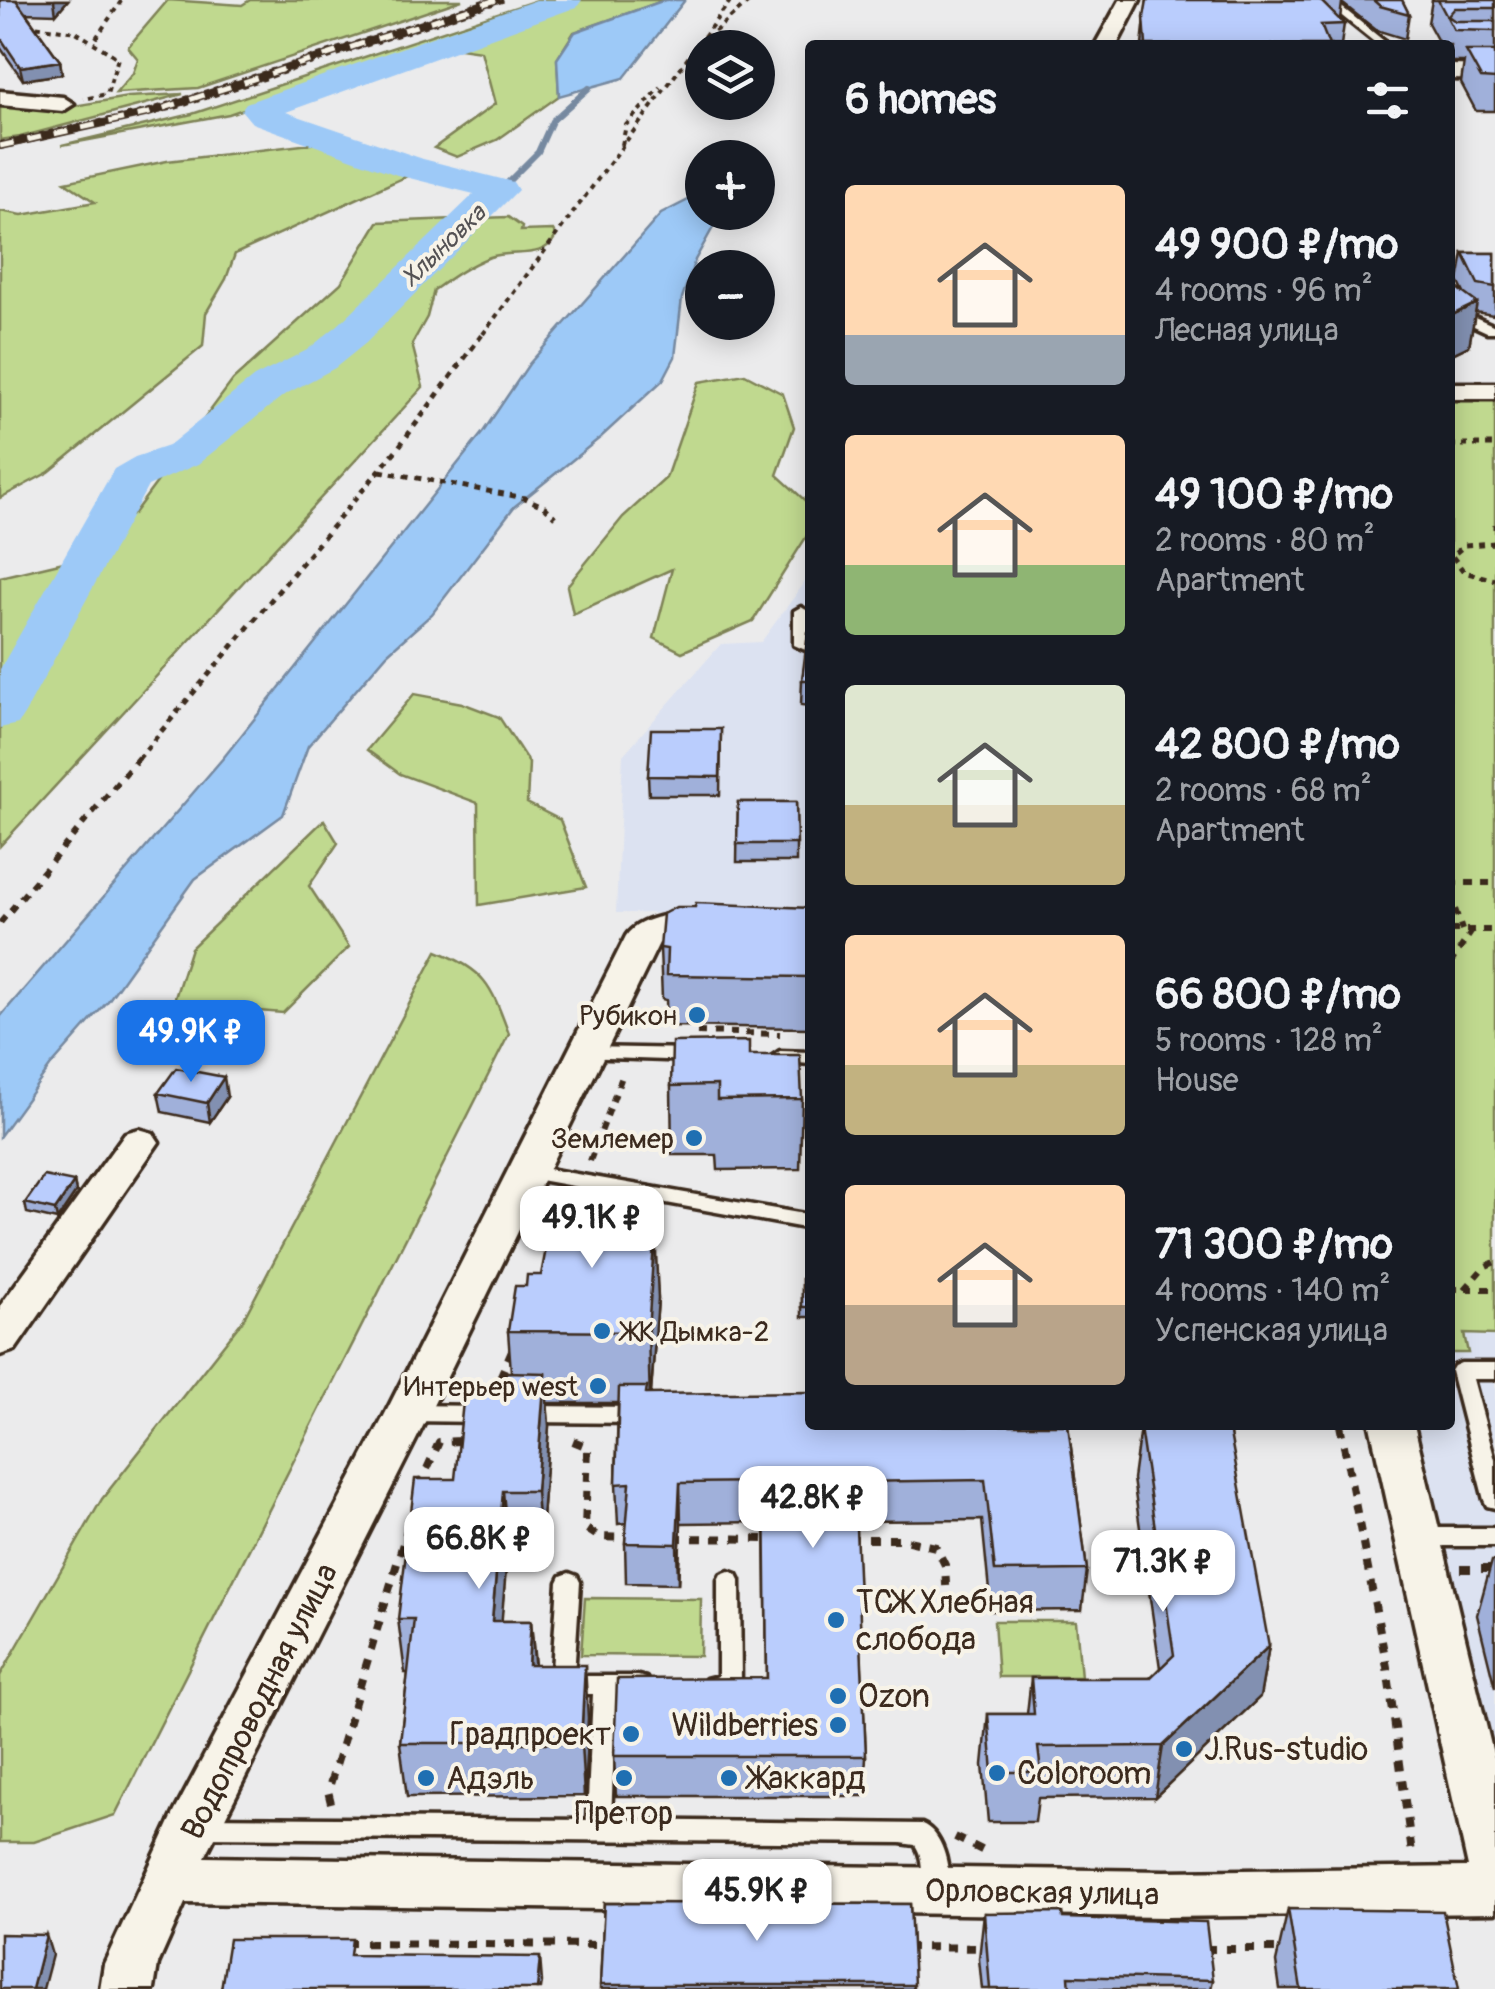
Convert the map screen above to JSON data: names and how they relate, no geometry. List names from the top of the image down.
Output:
{
  "streets": {
    "street": ["Водопроводная улица", "Орловская улица"]
  },
  "crossings": [
    ["Водопроводная улица", "Орловская улица"]
  ],
  "water": ["Хлыновка"],
  "places": [
    "Рубикон",
    "Землемер",
    "ЖК Дымка-2",
    "Интерьер west",
    "ТСЖ Хлебная слобода",
    "Ozon",
    "Wildberries",
    "Градпроект",
    "J.Rus-studio",
    "Coloroom",
    "Адэль",
    "Претор",
    "Жаккард"
  ],
  "page": {
    "map_buttons": ["+", "−"],
    "heading": "6 homes",
    "list": [
      {
        "name": "49 900 ₽/mo",
        "note": "4 rooms · 96 m² · Лесная улица"
      },
      {
        "name": "49 100 ₽/mo",
        "note": "2 rooms · 80 m² · Apartment"
      },
      {
        "name": "42 800 ₽/mo",
        "note": "2 rooms · 68 m² · Apartment"
      },
      {
        "name": "66 800 ₽/mo",
        "note": "5 rooms · 128 m² · House"
      },
      {
        "name": "71 300 ₽/mo",
        "note": "4 rooms · 140 m² · Успенская улица"
      }
    ],
    "price": [
      "49.9K ₽",
      "49.1K ₽",
      "42.8K ₽",
      "66.8K ₽",
      "71.3K ₽",
      "45.9K ₽"
    ]
  }
}
